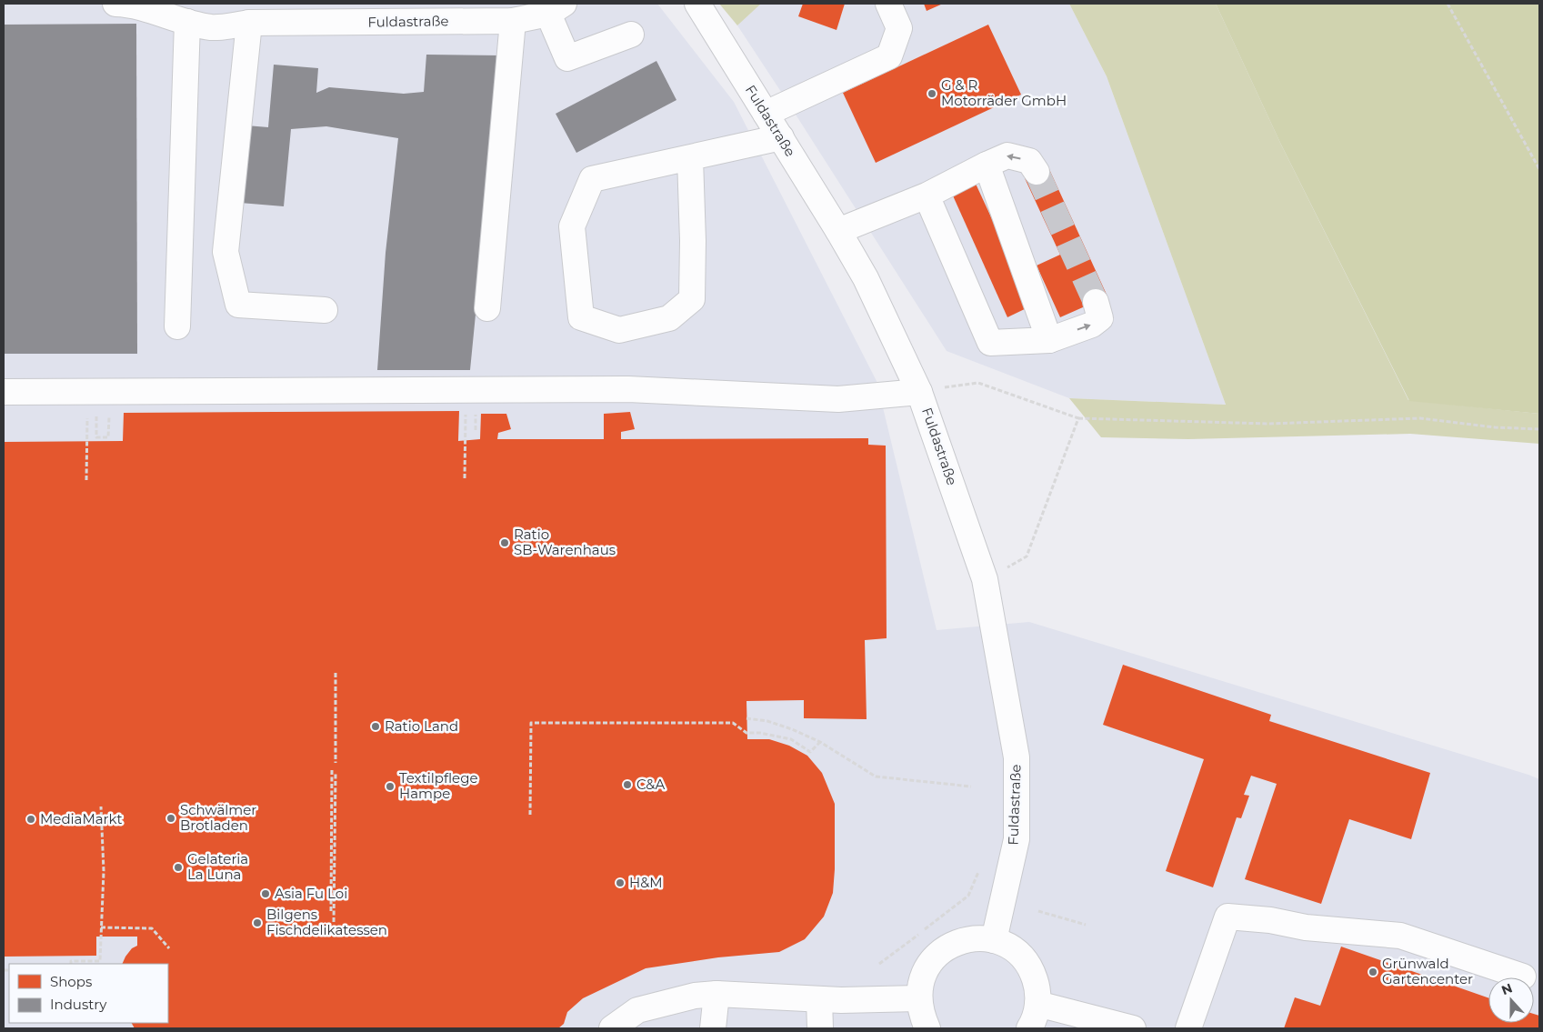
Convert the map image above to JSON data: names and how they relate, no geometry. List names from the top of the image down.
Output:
{
  "streets": {
    "street": ["Fuldastraße"]
  },
  "places": [
    "G & R Motorräder GmbH",
    "Ratio SB-Warenhaus",
    "Ratio Land",
    "C&A",
    "Textilpflege Hampe",
    "Schwälmer Brotladen",
    "MediaMarkt",
    "Gelateria La Luna",
    "H&M",
    "Asia Fu Loi",
    "Bilgens Fischdelikatessen",
    "Grünwald Gartencenter"
  ],
  "legend": ["Shops", "Industry"],
  "north": "top"
}
